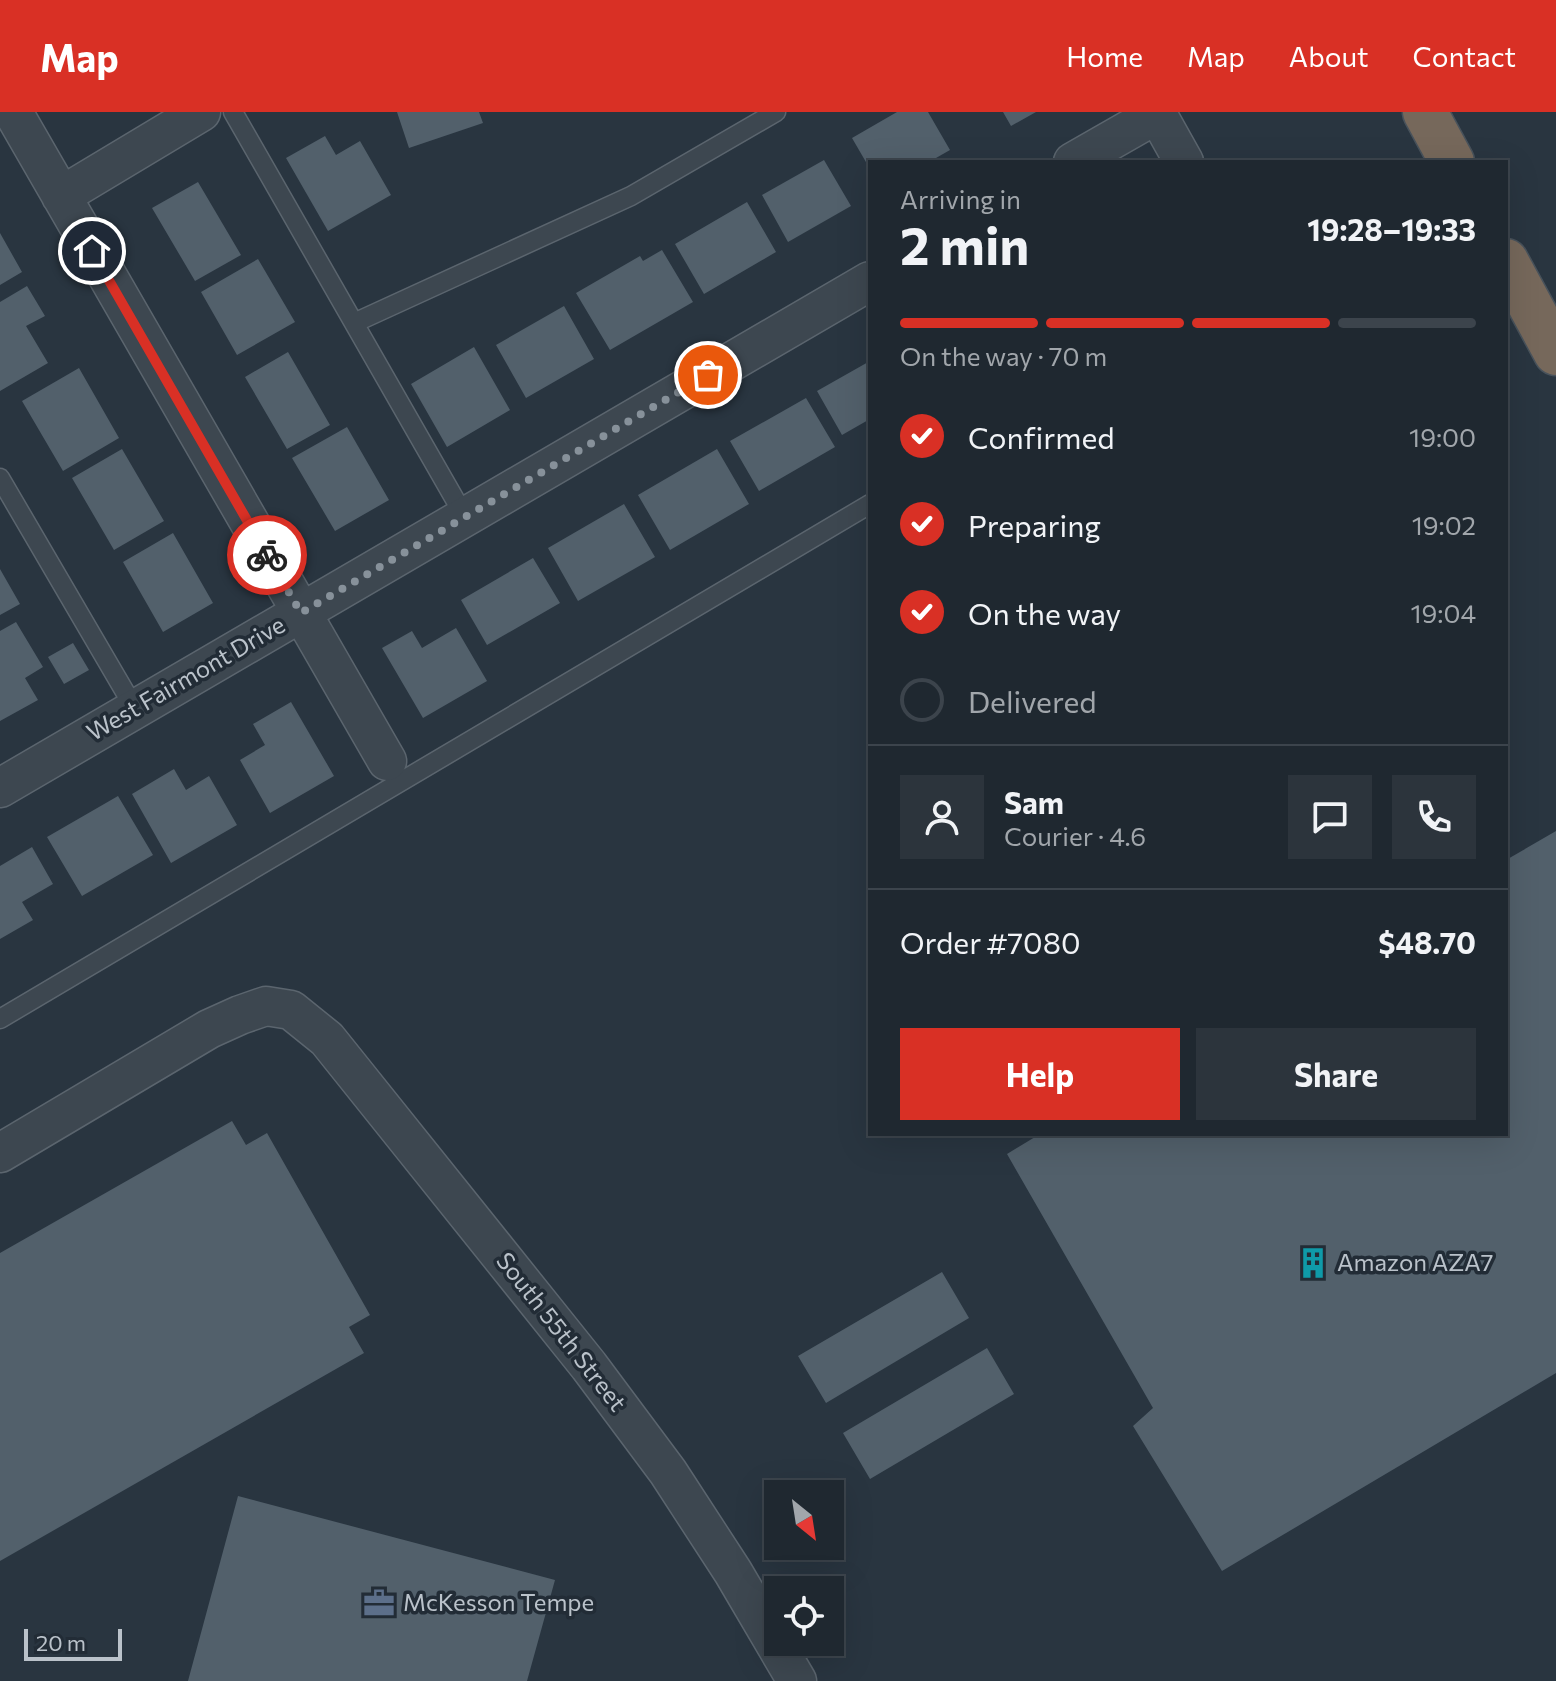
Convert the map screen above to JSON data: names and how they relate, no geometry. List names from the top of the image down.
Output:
{
  "streets": {
    "street": ["West Fairmont Drive", "South 55th Street"]
  },
  "places": {
    "building": ["Amazon AZA7"],
    "office": ["McKesson Tempe"]
  },
  "scale_bar": "20 m",
  "north": "bottom right",
  "page": {
    "header": "Map",
    "nav": [
      "Home",
      "Map",
      "About",
      "Contact"
    ],
    "heading": ["2 min", "Arriving in", "19:28–19:33"],
    "panel": [
      "Sam",
      "Courier · 4.6",
      "Order #7080",
      "$48.70"
    ],
    "bar": "On the way · 70 m",
    "list": [
      ["Confirmed", "19:00"],
      ["Preparing", "19:02"],
      ["On the way", "19:04"],
      "Delivered"
    ],
    "buttons": ["Help", "Share"],
    "scale": "20 m"
  }
}
